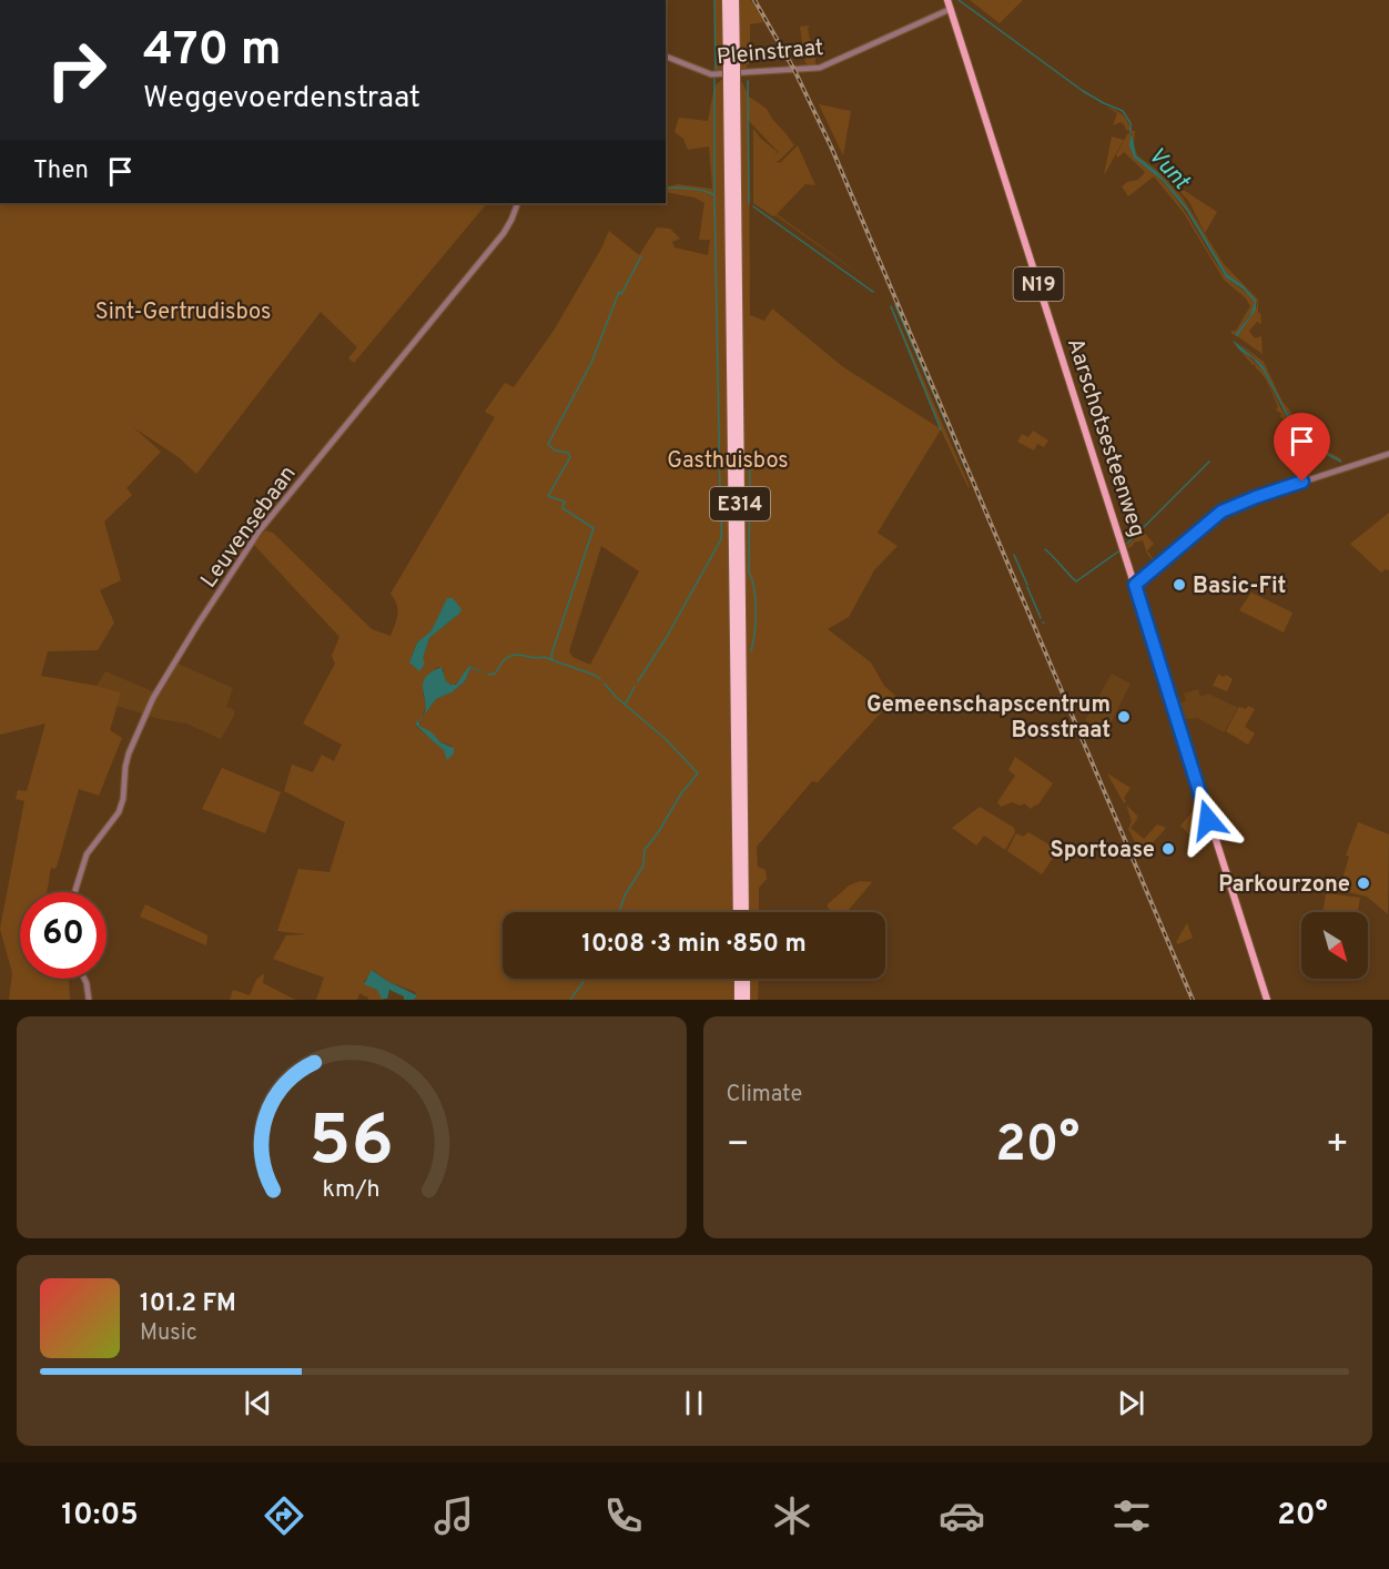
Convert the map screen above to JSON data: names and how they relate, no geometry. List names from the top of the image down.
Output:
{
  "streets": {
    "highway": ["E314"],
    "main road": ["N19", "Aarschotsesteenweg"],
    "street": ["Pleinstraat", "Leuvensebaan"]
  },
  "crossings": [
    ["Pleinstraat", "Aarschotsesteenweg"]
  ],
  "water": ["Vunt"],
  "parks": ["Sint-Gertrudisbos", "Gasthuisbos"],
  "places": [
    "Basic-Fit",
    "Gemeenschapscentrum Bosstraat",
    "Sportoase",
    "Parkourzone"
  ],
  "north": "bottom right",
  "page": {
    "turn": ["470 m", "Weggevoerdenstraat"],
    "then": "Then",
    "limit": "60",
    "trip": "10:08 · 3 min · 850 m",
    "tile": "Climate",
    "heat": ["−", "20°", "+"],
    "song": ["101.2 FM", "Music"],
    "tabs": ["10:05", "20°"],
    "gauge": ["56", "km/h"]
  }
}
